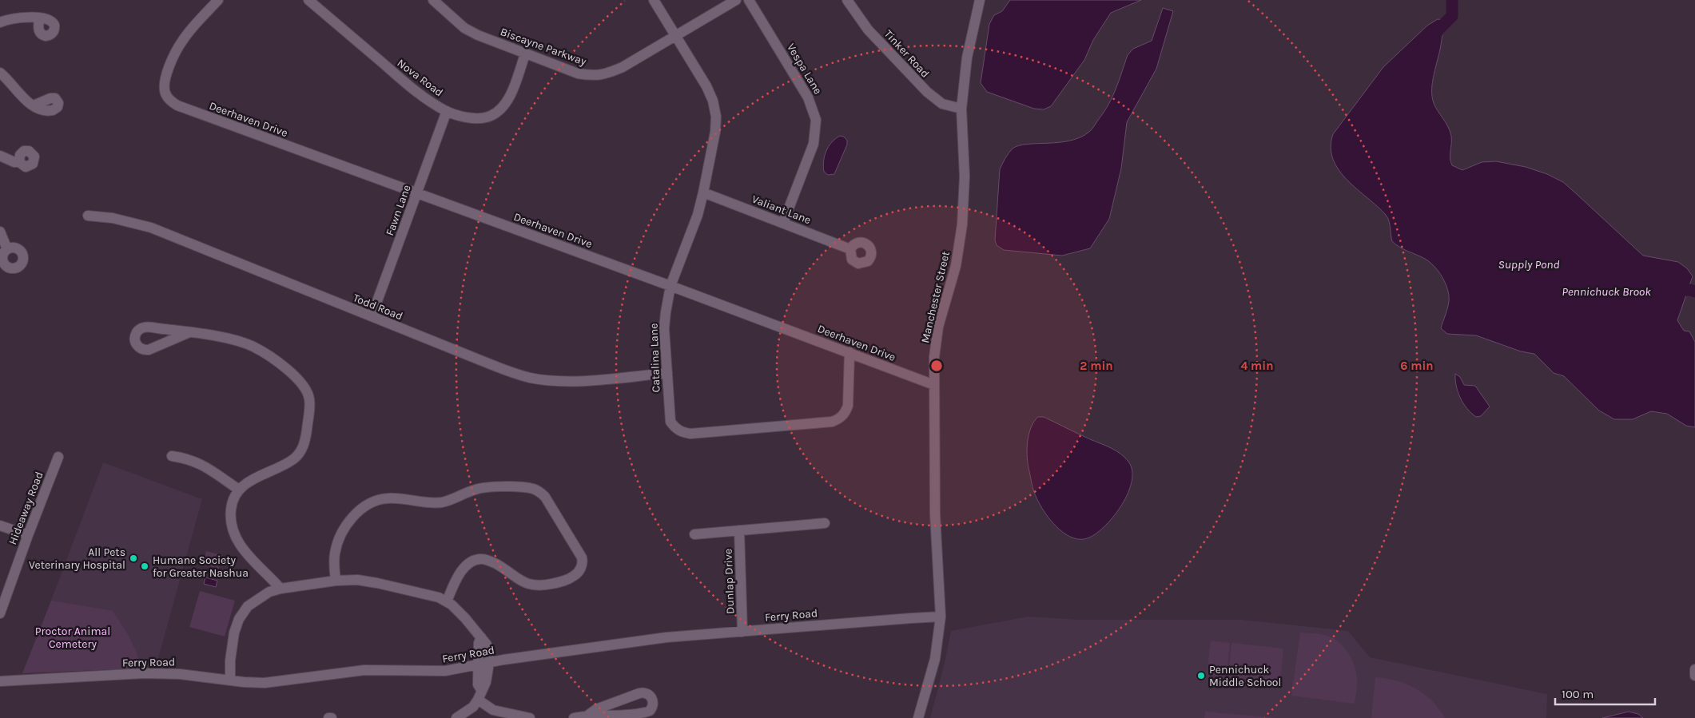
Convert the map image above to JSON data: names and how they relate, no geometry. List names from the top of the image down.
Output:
{
  "streets": {
    "street": [
      "Biscayne Parkway",
      "Tinker Road",
      "Vespa Lane",
      "Nova Road",
      "Deerhaven Drive",
      "Valiant Lane",
      "Fawn Lane",
      "Manchester Street",
      "Todd Road",
      "Catalina Lane",
      "Hideaway Road",
      "Dunlap Drive",
      "Ferry Road"
    ]
  },
  "crossings": [
    ["Biscayne Parkway", "Nova Road"],
    ["Biscayne Parkway", "Catalina Lane"],
    ["Tinker Road", "Manchester Street"],
    ["Vespa Lane", "Valiant Lane"],
    ["Nova Road", "Fawn Lane"],
    ["Deerhaven Drive", "Fawn Lane"],
    ["Deerhaven Drive", "Manchester Street"],
    ["Deerhaven Drive", "Catalina Lane"],
    ["Valiant Lane", "Catalina Lane"],
    ["Fawn Lane", "Todd Road"],
    ["Manchester Street", "Ferry Road"],
    ["Todd Road", "Catalina Lane"],
    ["Dunlap Drive", "Ferry Road"]
  ],
  "water": ["Supply Pond", "Pennichuck Brook"],
  "parks": ["Proctor Animal Cemetery"],
  "places": ["All Pets Veterinary Hospital", "Humane Society for Greater Nashua", "Pennichuck Middle School"],
  "scale_bar": "100 m",
  "rings": ["2 min", "4 min", "6 min"]
}
